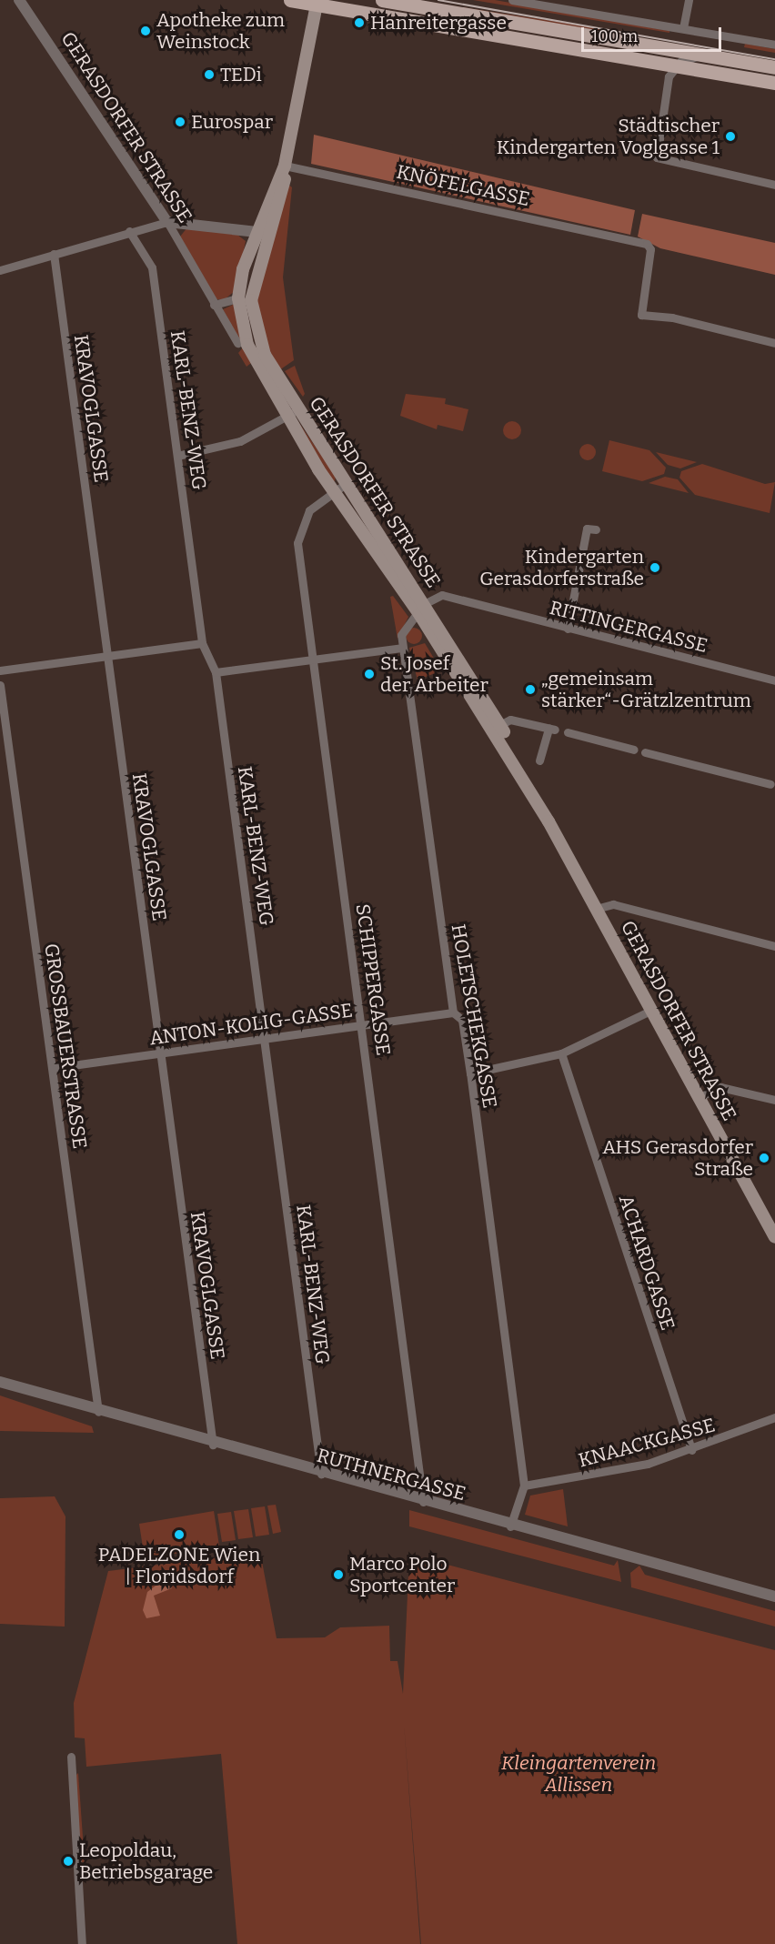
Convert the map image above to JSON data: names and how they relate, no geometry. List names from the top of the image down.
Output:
{
  "streets": {
    "main road": ["GERASDORFER STRASSE"],
    "street": [
      "KNÖFELGASSE",
      "KRAVOGLGASSE",
      "KARL-BENZ-WEG",
      "RITTINGERGASSE",
      "SCHIPPERGASSE",
      "HOLETSCHEKGASSE",
      "ANTON-KOLIG-GASSE",
      "GROSSBAUERSTRASSE",
      "ACHARDGASSE",
      "KNAACKGASSE",
      "RUTHNERGASSE"
    ]
  },
  "crossings": [
    ["GERASDORFER STRASSE", "KNÖFELGASSE"],
    ["GERASDORFER STRASSE", "RITTINGERGASSE"],
    ["GERASDORFER STRASSE", "SCHIPPERGASSE"],
    ["GERASDORFER STRASSE", "HOLETSCHEKGASSE"],
    ["KRAVOGLGASSE", "ANTON-KOLIG-GASSE"],
    ["KRAVOGLGASSE", "RUTHNERGASSE"],
    ["KARL-BENZ-WEG", "ANTON-KOLIG-GASSE"],
    ["KARL-BENZ-WEG", "RUTHNERGASSE"],
    ["RITTINGERGASSE", "HOLETSCHEKGASSE"],
    ["SCHIPPERGASSE", "ANTON-KOLIG-GASSE"],
    ["SCHIPPERGASSE", "RUTHNERGASSE"],
    ["HOLETSCHEKGASSE", "ANTON-KOLIG-GASSE"],
    ["HOLETSCHEKGASSE", "KNAACKGASSE"],
    ["HOLETSCHEKGASSE", "RUTHNERGASSE"],
    ["ANTON-KOLIG-GASSE", "GROSSBAUERSTRASSE"],
    ["GROSSBAUERSTRASSE", "RUTHNERGASSE"],
    ["ACHARDGASSE", "KNAACKGASSE"]
  ],
  "parks": ["Kleingartenverein Allissen"],
  "places": [
    "Hanreitergasse",
    "Apotheke zum Weinstock",
    "TEDi",
    "Eurospar",
    "Städtischer Kindergarten Voglgasse 1",
    "Kindergarten Gerasdorferstraße",
    "St. Josef der Arbeiter",
    "„gemeinsam stärker“-Grätzlzentrum",
    "AHS Gerasdorfer Straße",
    "PADELZONE Wien | Floridsdorf",
    "Marco Polo Sportcenter",
    "Leopoldau, Betriebsgarage"
  ],
  "scale_bar": "100 m"
}
